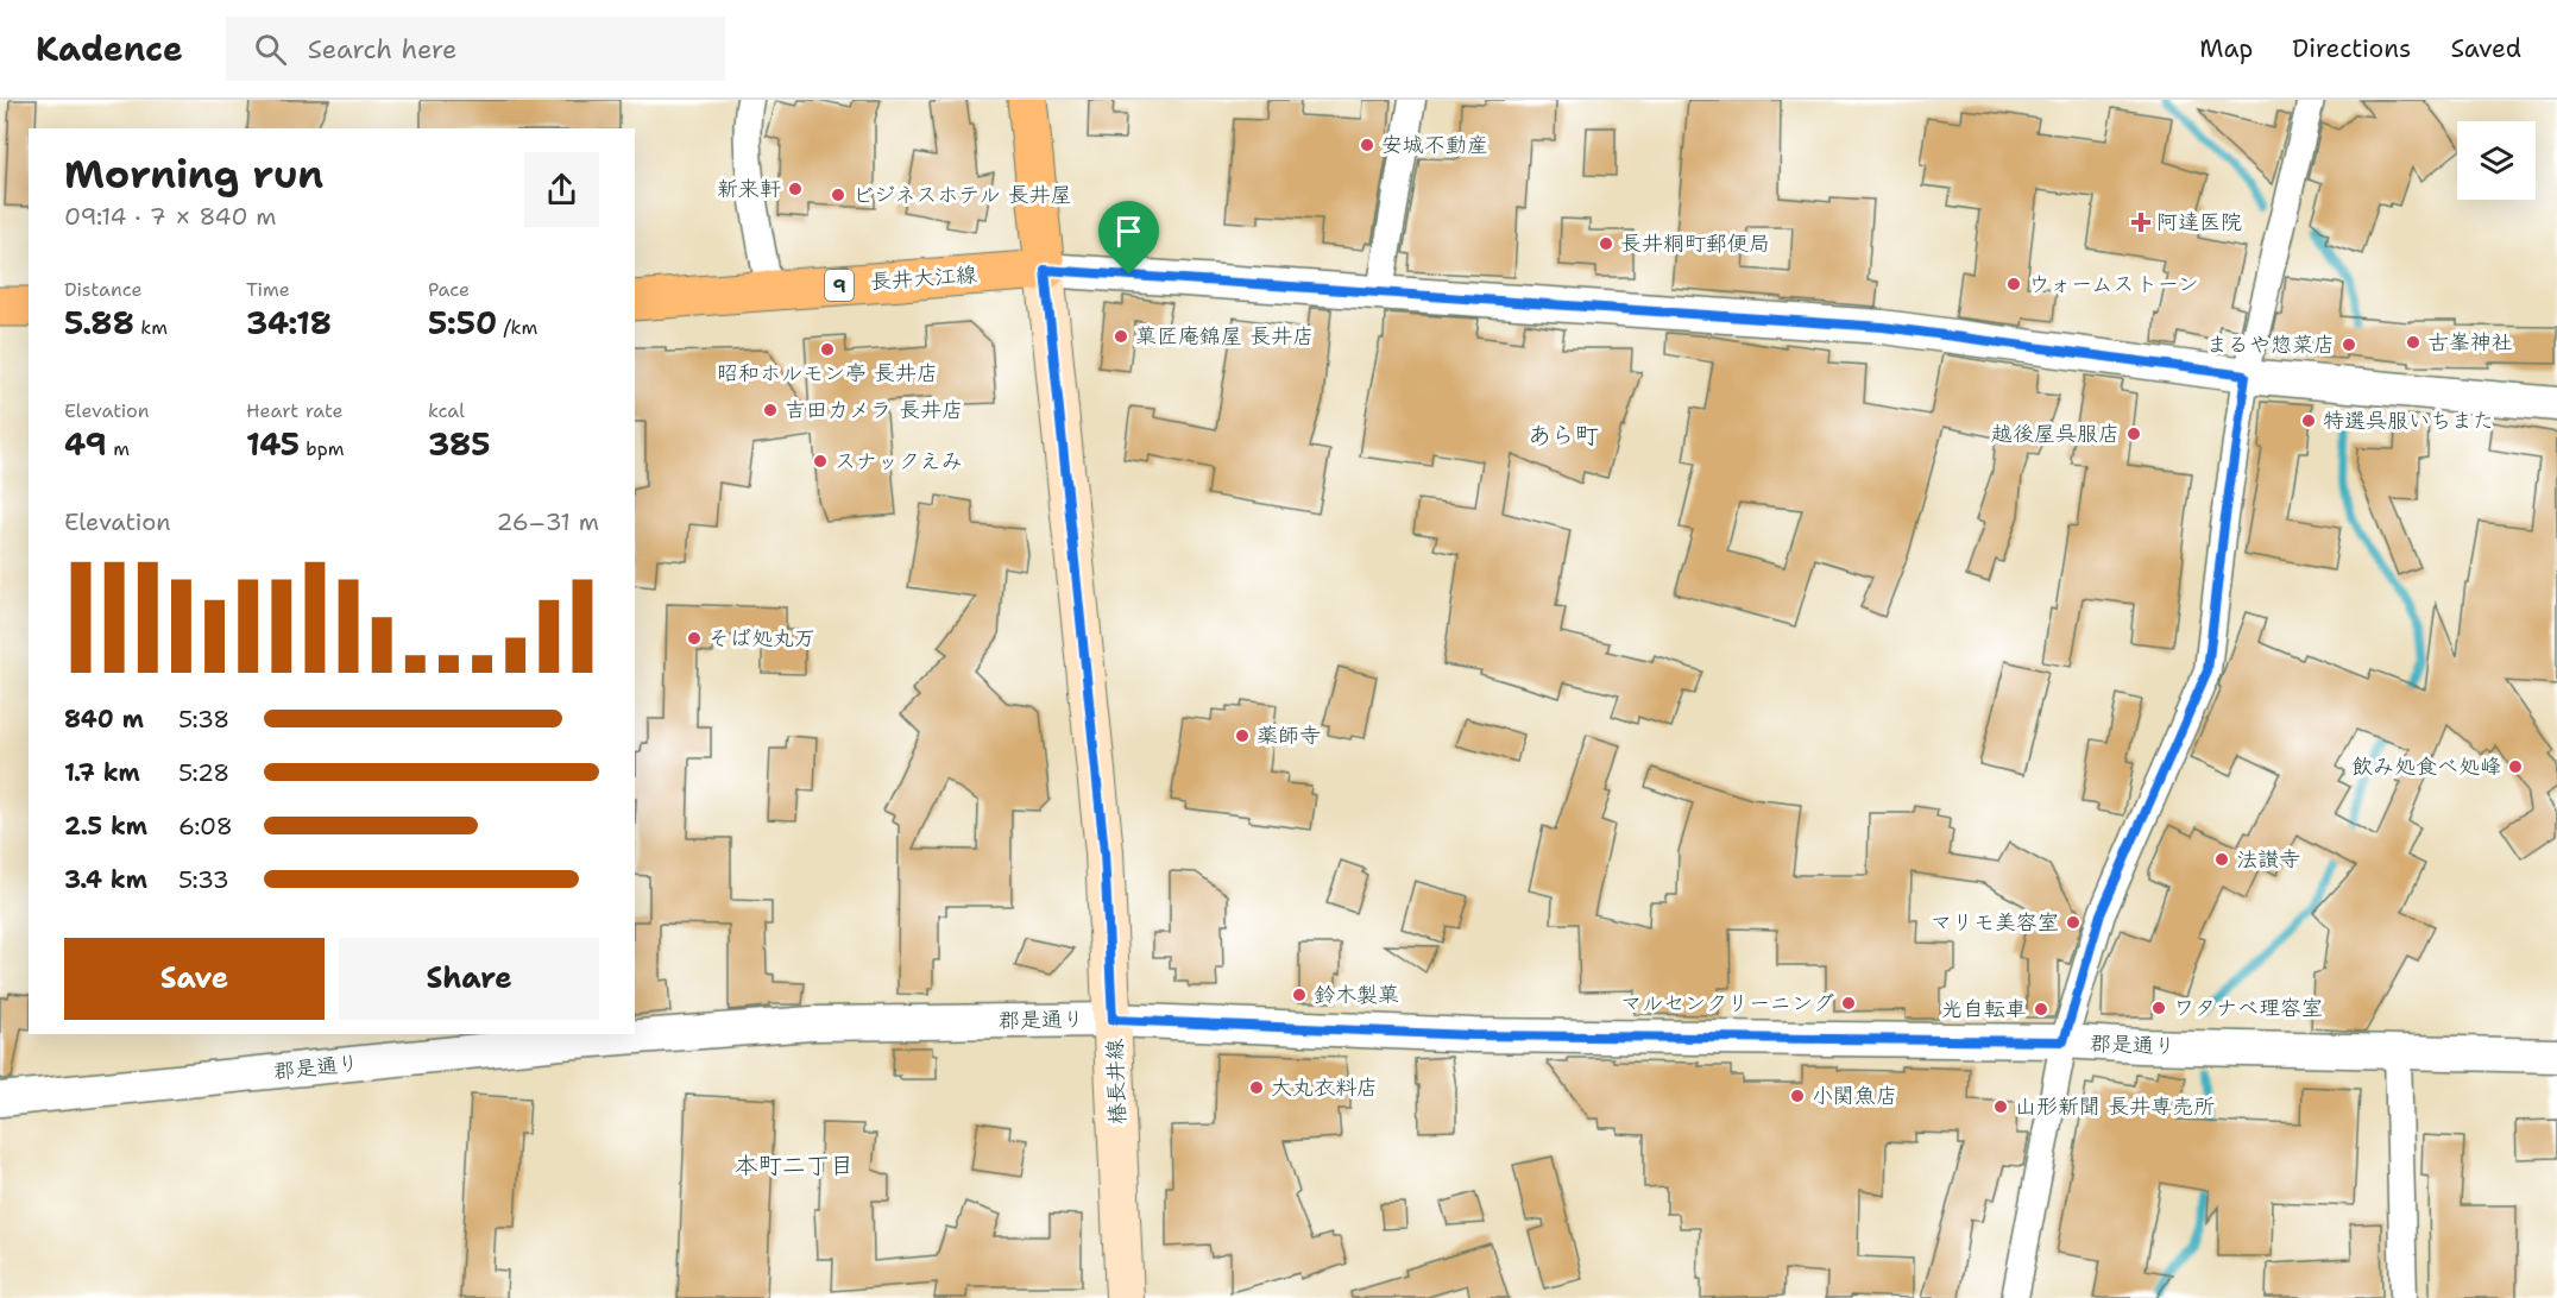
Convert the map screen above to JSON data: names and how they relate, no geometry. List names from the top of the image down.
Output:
{
  "streets": {
    "main road": ["長井大江線", "9", "椿長井線"],
    "street": ["郡是通り"]
  },
  "crossings": [
    ["長井大江線", "椿長井線"],
    ["郡是通り", "椿長井線"]
  ],
  "districts": ["あら町", "本町二丁目"],
  "places": {
    "other": [
      "安城不動産",
      "新来軒",
      "ビジネスホテル 長井屋",
      "長井粡町郵便局",
      "ウォームストーン",
      "菓匠庵錦屋 長井店",
      "古峯神社",
      "まるや惣菜店",
      "昭和ホルモン亭 長井店",
      "吉田カメラ 長井店",
      "特選呉服いちまた",
      "越後屋呉服店",
      "スナックえみ",
      "そば処丸万",
      "薬師寺",
      "飲み処食べ処峰",
      "法讃寺",
      "マリモ美容室",
      "鈴木製菓",
      "マルセンクリーニング",
      "ワタナベ理容室",
      "光自転車",
      "大丸衣料店",
      "小関魚店",
      "山形新聞 長井専売所"
    ],
    "health": ["阿達医院"]
  },
  "page": {
    "header": "Kadence",
    "search": "Search here",
    "nav": ["Map", "Directions", "Saved"],
    "heading": ["Morning run", "09:14 · 7 × 840 m"],
    "stats": [
      ["Distance", "5.88 km"],
      ["Time", "34:18"],
      ["Pace", "5:50 /km"],
      ["Elevation", "49 m"],
      ["Heart rate", "145 bpm"],
      ["kcal", "385"]
    ],
    "chart": ["Elevation", "26–31 m"],
    "list": [
      {
        "name": "840 m",
        "note": "5:38"
      },
      {
        "name": "1.7 km",
        "note": "5:28"
      },
      {
        "name": "2.5 km",
        "note": "6:08"
      },
      {
        "name": "3.4 km",
        "note": "5:33"
      }
    ],
    "buttons": ["Save", "Share"]
  }
}
